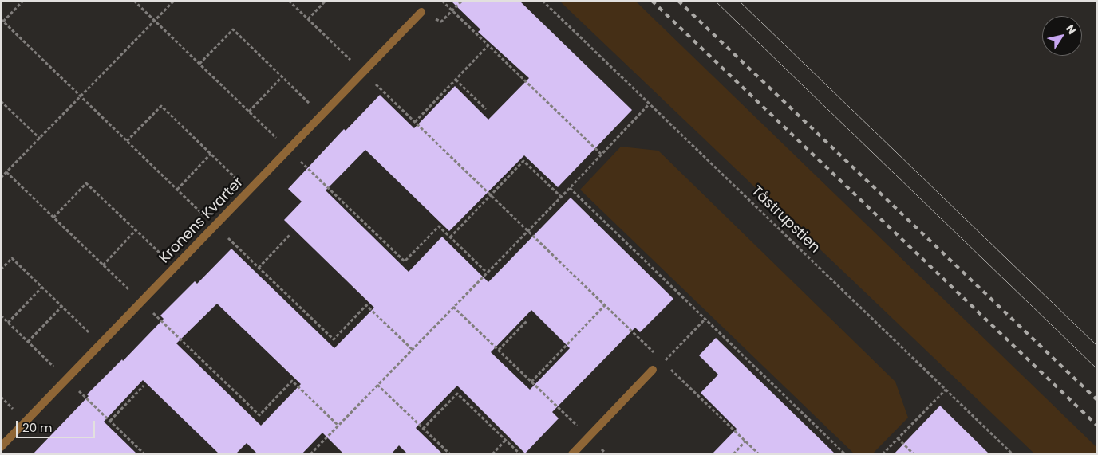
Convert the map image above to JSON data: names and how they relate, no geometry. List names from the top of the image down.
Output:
{
  "streets": {
    "street": ["Kronens Kvarter"],
    "path": ["Tåstrupstien"]
  },
  "scale_bar": "20 m",
  "north": "top right"
}
